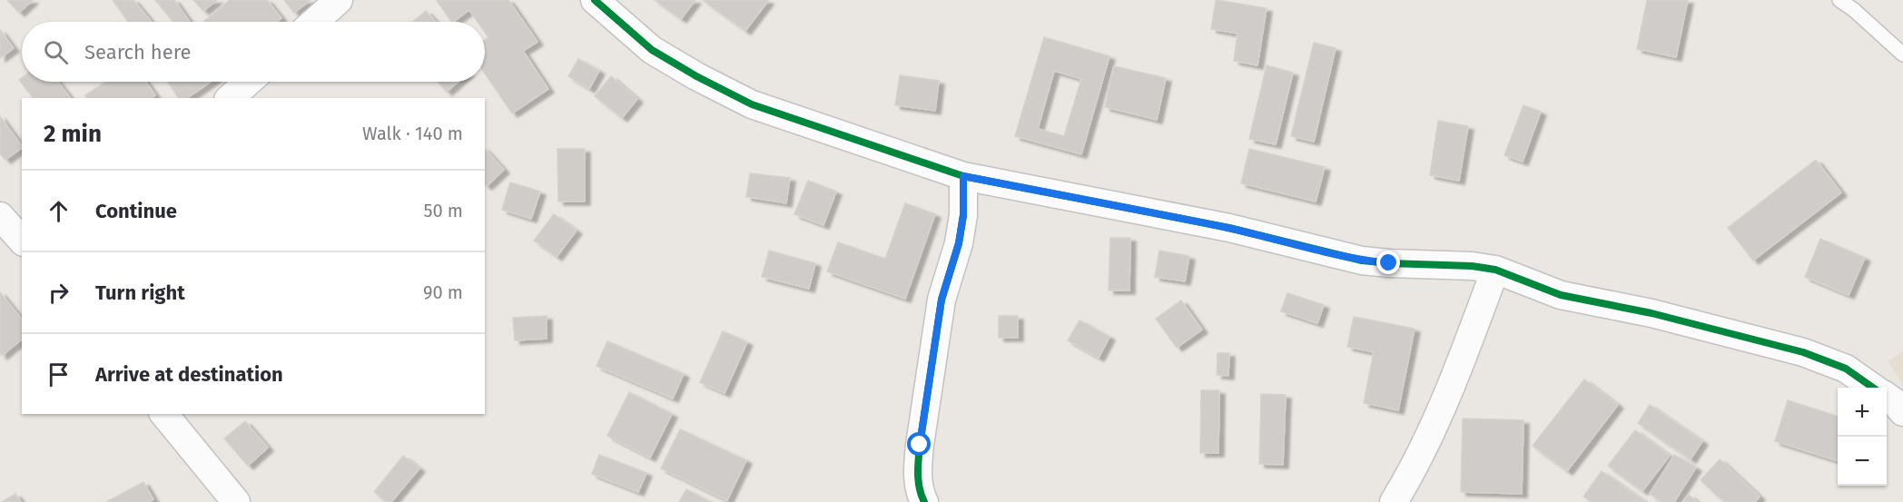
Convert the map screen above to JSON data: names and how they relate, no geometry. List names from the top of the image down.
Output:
{
  "page": {
    "search": "Search here",
    "heading": ["2 min", "Walk · 140 m"],
    "list": [
      ["Continue", "50 m"],
      ["Turn right", "90 m"],
      "Arrive at destination"
    ],
    "map_buttons": ["+", "−"]
  }
}
